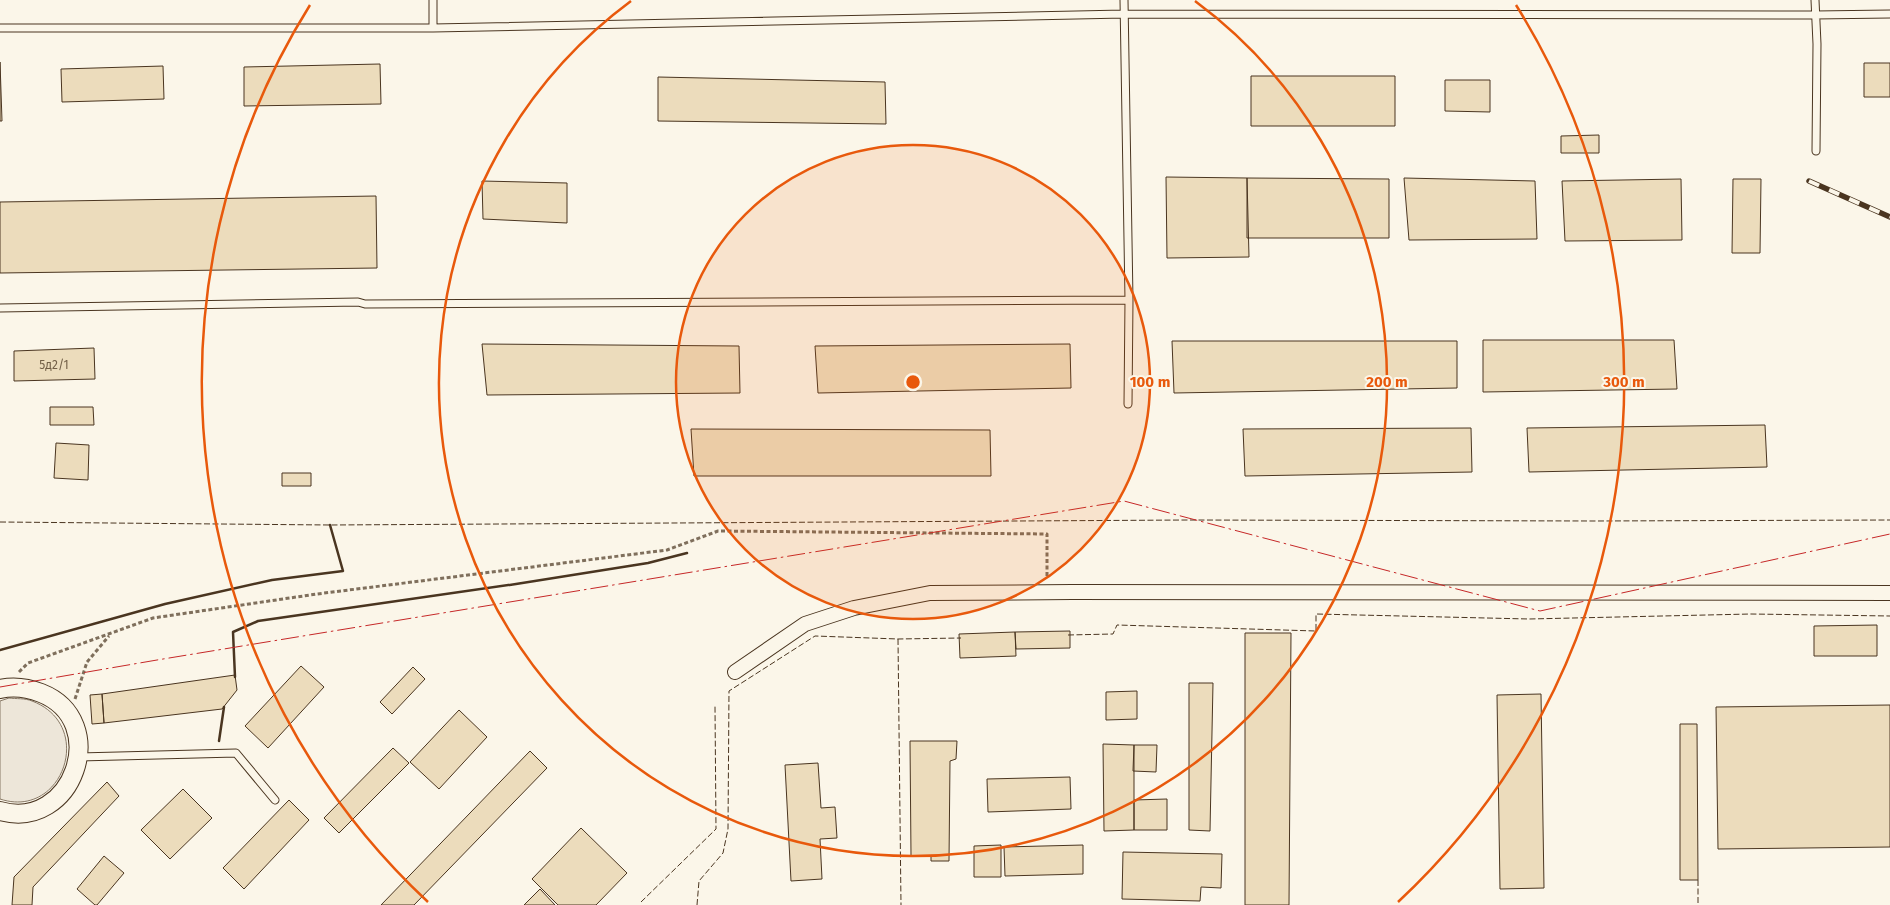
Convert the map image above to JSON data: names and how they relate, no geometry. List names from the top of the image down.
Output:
{
  "house_numbers": ["5д2/1"],
  "rings": ["100 m", "200 m", "300 m"]
}
